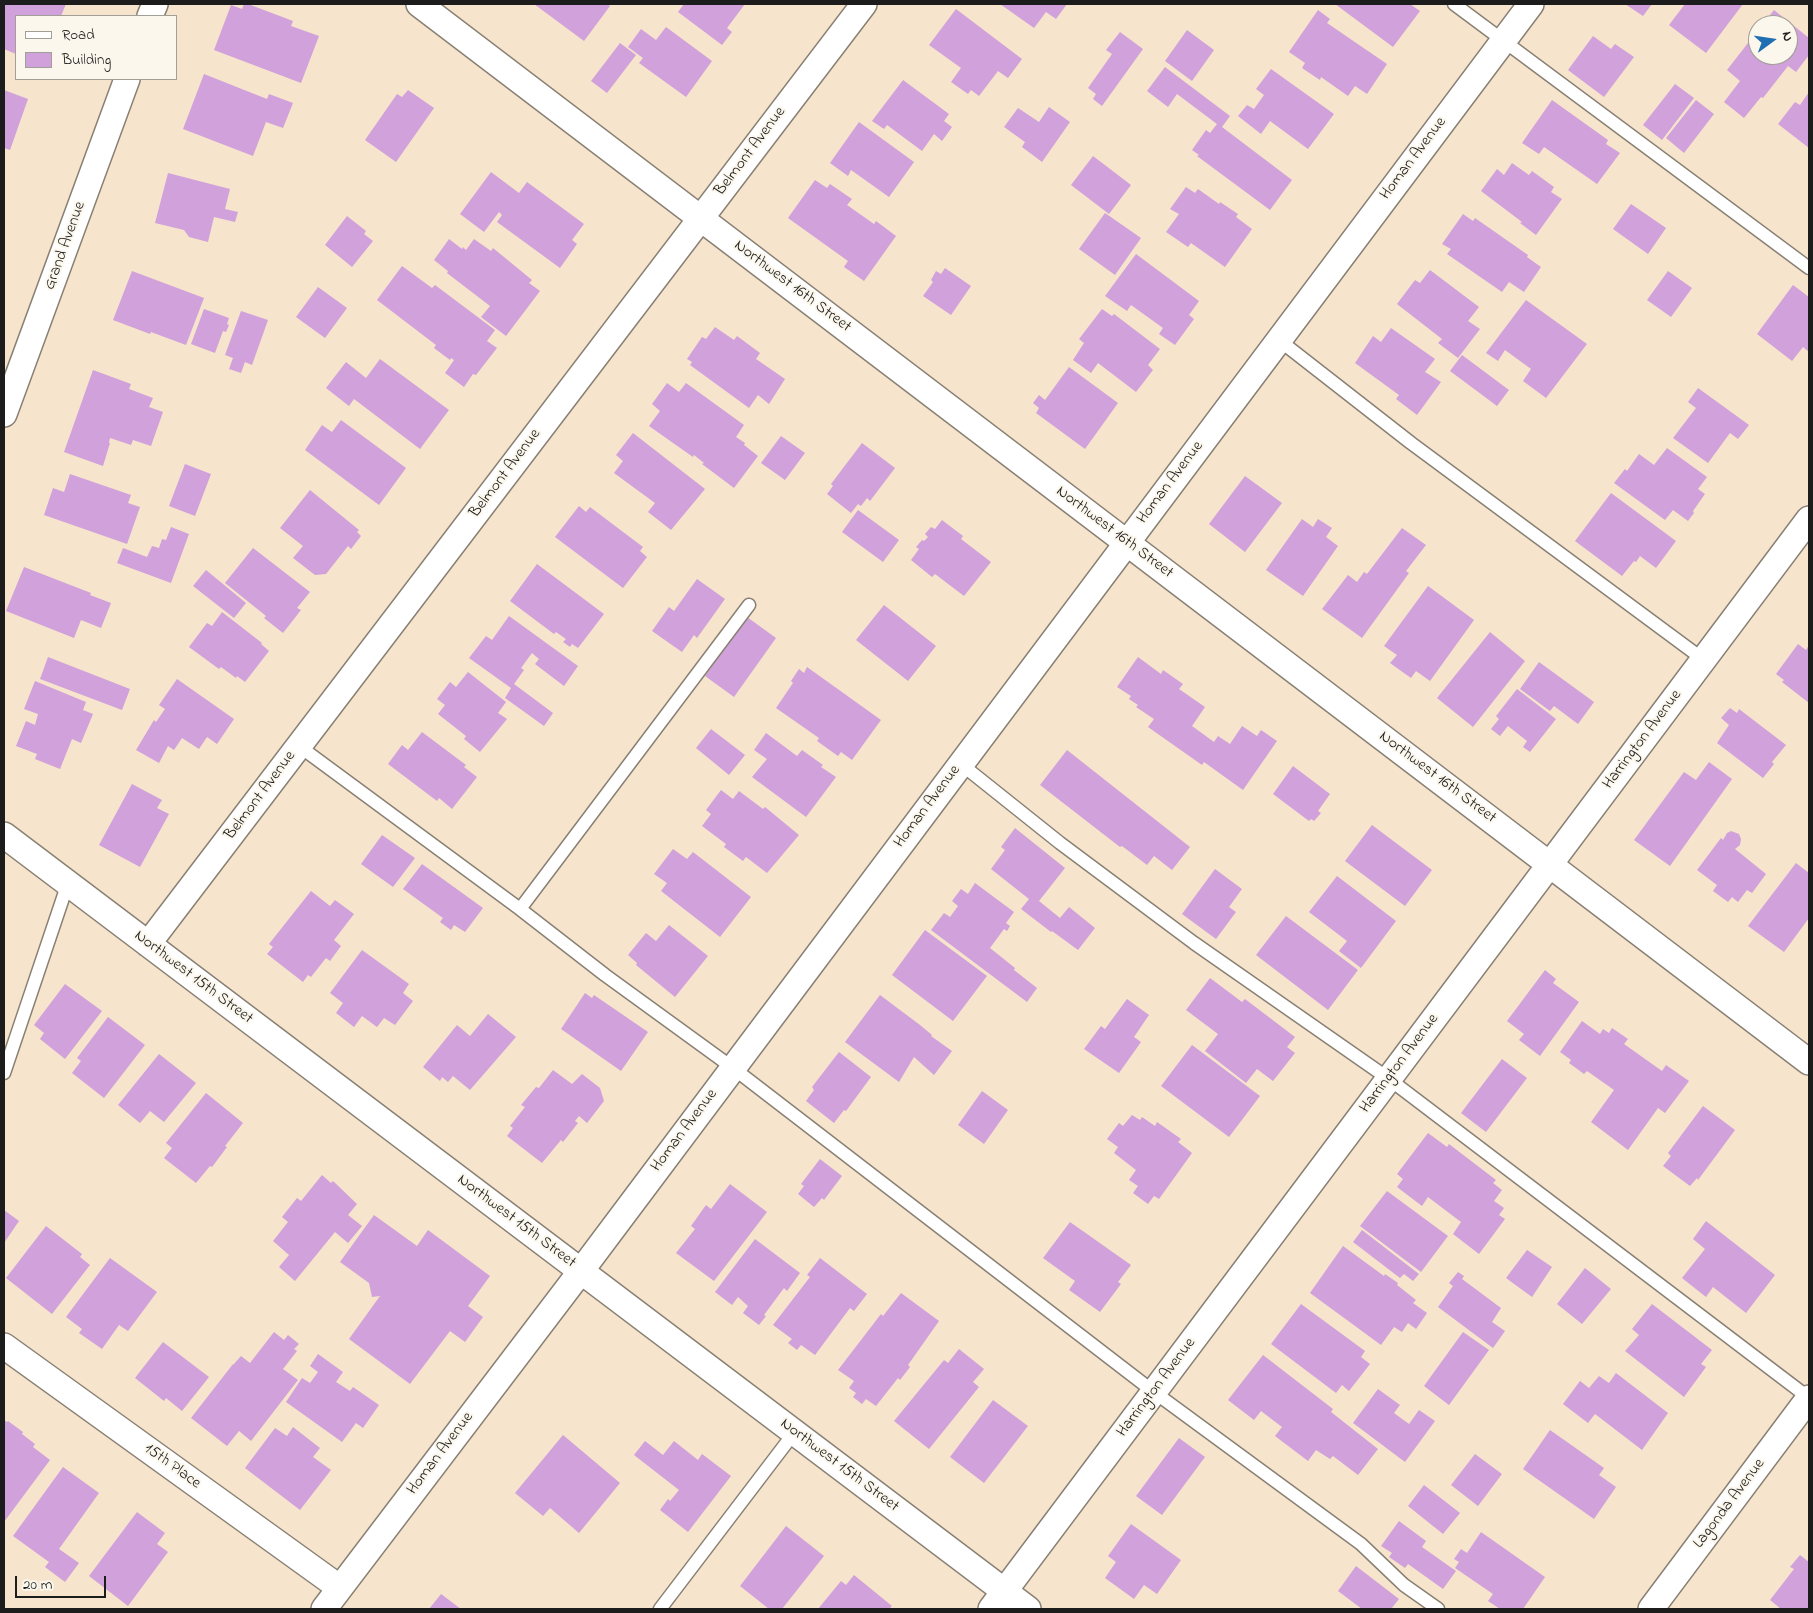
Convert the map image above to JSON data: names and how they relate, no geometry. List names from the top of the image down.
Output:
{
  "streets": {
    "street": [
      "Belmont Avenue",
      "Homan Avenue",
      "Grand Avenue",
      "Northwest 16th Street",
      "Harrington Avenue",
      "Northwest 15th Street",
      "15th Place",
      "Lagonda Avenue"
    ]
  },
  "crossings": [
    ["Belmont Avenue", "Northwest 16th Street"],
    ["Belmont Avenue", "Northwest 15th Street"],
    ["Homan Avenue", "Northwest 16th Street"],
    ["Homan Avenue", "Northwest 15th Street"],
    ["Homan Avenue", "15th Place"],
    ["Northwest 16th Street", "Harrington Avenue"],
    ["Harrington Avenue", "Northwest 15th Street"]
  ],
  "legend": ["Road", "Building"],
  "scale_bar": "20 m",
  "north": "right"
}
